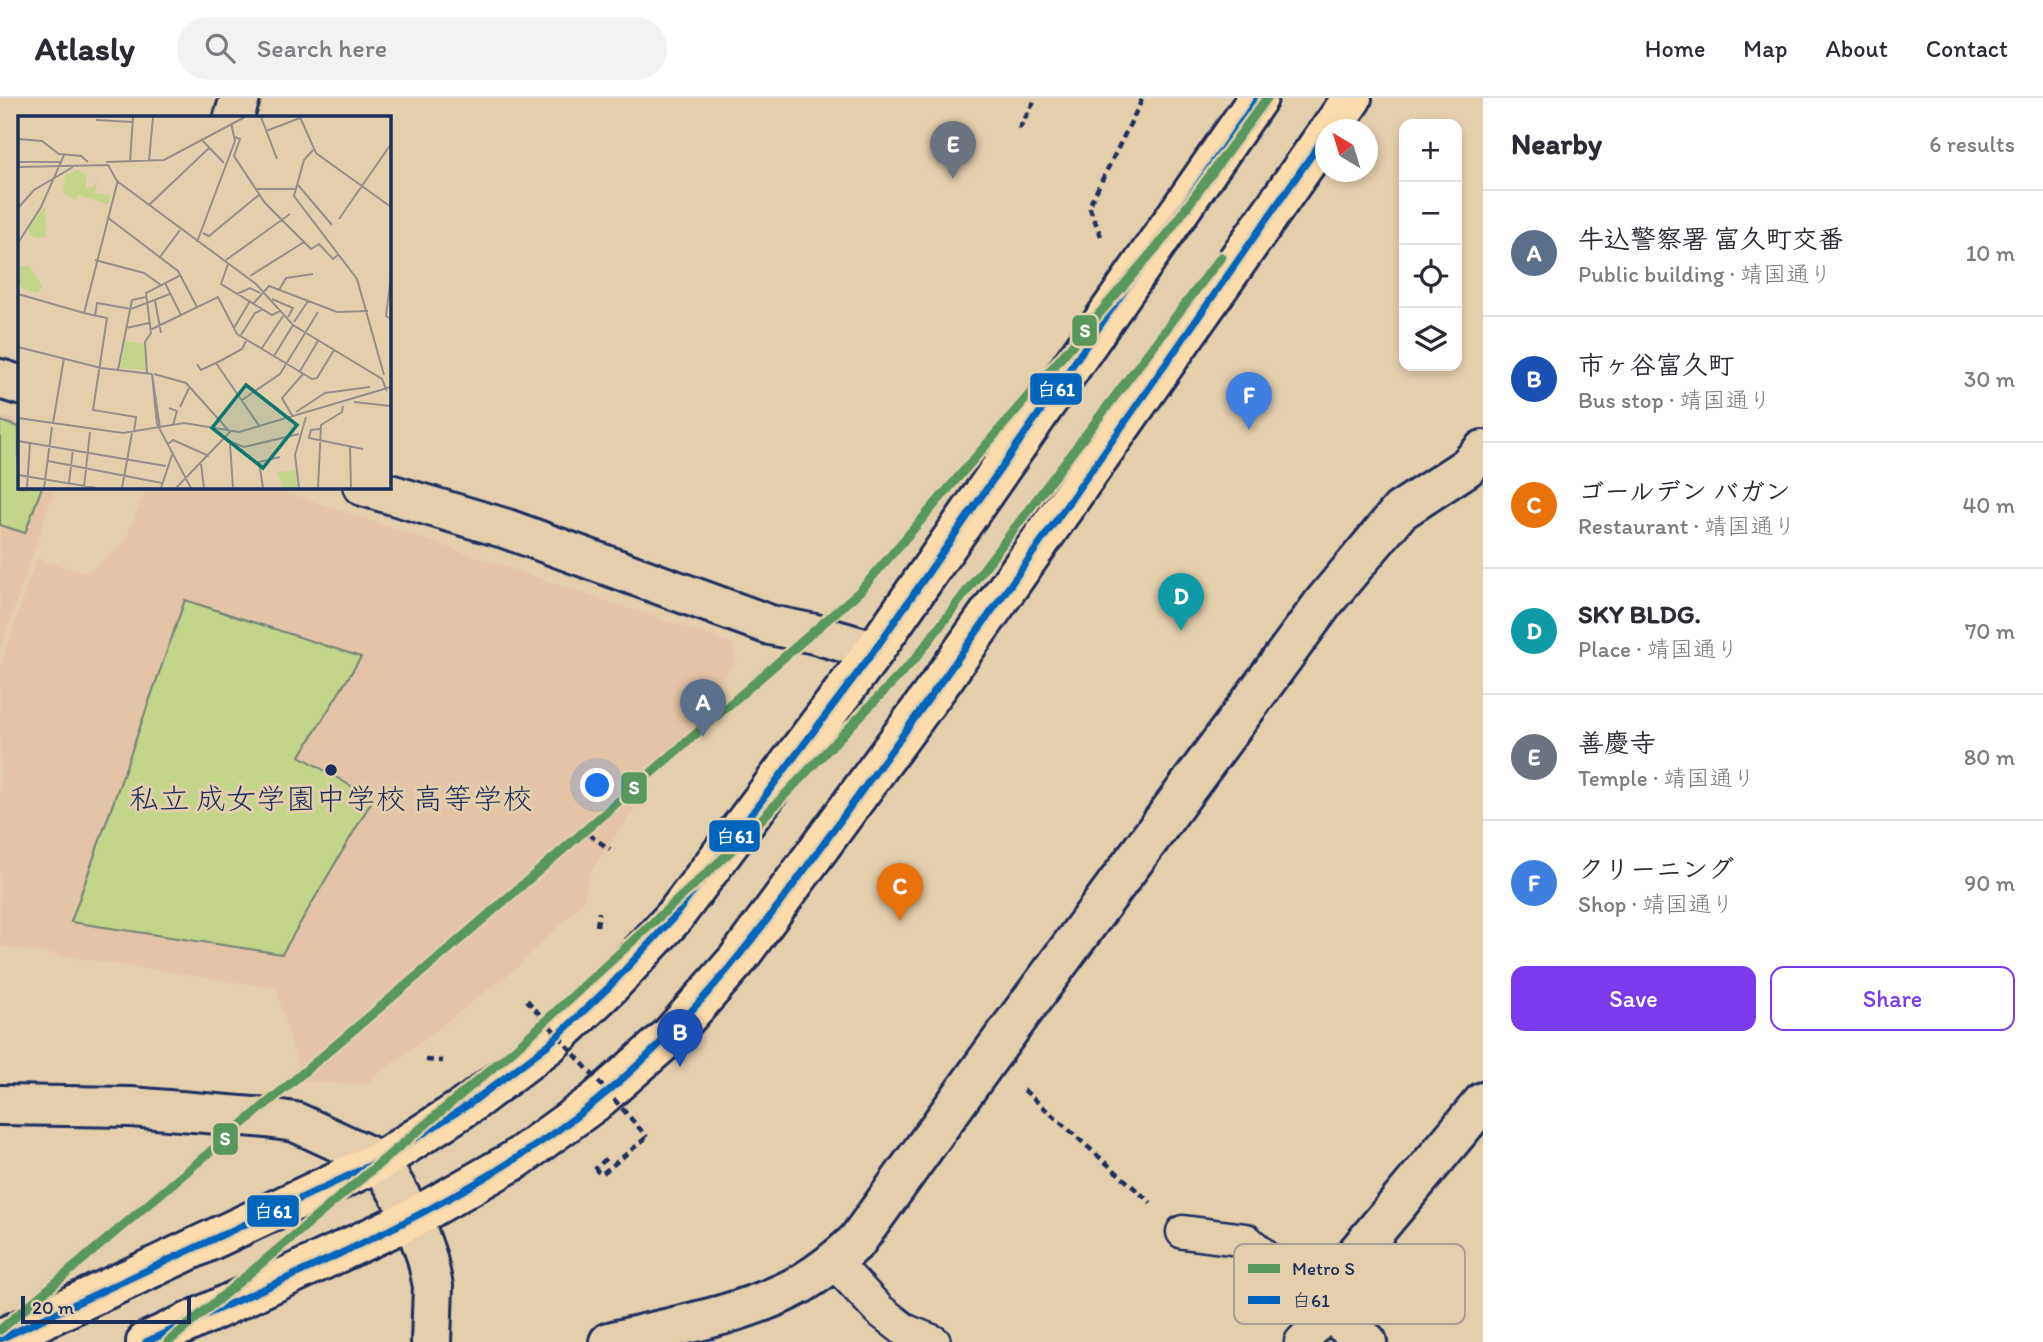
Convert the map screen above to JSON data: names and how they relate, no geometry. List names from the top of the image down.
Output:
{
  "places": ["私立 成女学園中学校 高等学校"],
  "lines": ["metro line S", "transit line 白61"],
  "legend": ["Metro S", "白61"],
  "scale_bar": "20 m",
  "north": "top left",
  "page": {
    "header": "Atlasly",
    "search": "Search here",
    "nav": [
      "Home",
      "Map",
      "About",
      "Contact"
    ],
    "heading": ["Nearby", "6 results"],
    "map_buttons": ["+", "−"],
    "pins": [
      "E",
      "F",
      "D",
      "A",
      "C",
      "B"
    ],
    "list": [
      {
        "mark": "A",
        "name": "牛込警察署 富久町交番",
        "note": "Public building · 靖国通り",
        "value": "10 m"
      },
      {
        "mark": "B",
        "name": "市ヶ谷富久町",
        "note": "Bus stop · 靖国通り",
        "value": "30 m"
      },
      {
        "mark": "C",
        "name": "ゴールデン バガン",
        "note": "Restaurant · 靖国通り",
        "value": "40 m"
      },
      {
        "mark": "D",
        "name": "SKY BLDG.",
        "note": "Place · 靖国通り",
        "value": "70 m"
      },
      {
        "mark": "E",
        "name": "善慶寺",
        "note": "Temple · 靖国通り",
        "value": "80 m"
      },
      {
        "mark": "F",
        "name": "クリーニング",
        "note": "Shop · 靖国通り",
        "value": "90 m"
      }
    ],
    "buttons": ["Save", "Share"],
    "scale": "20 m"
  }
}
